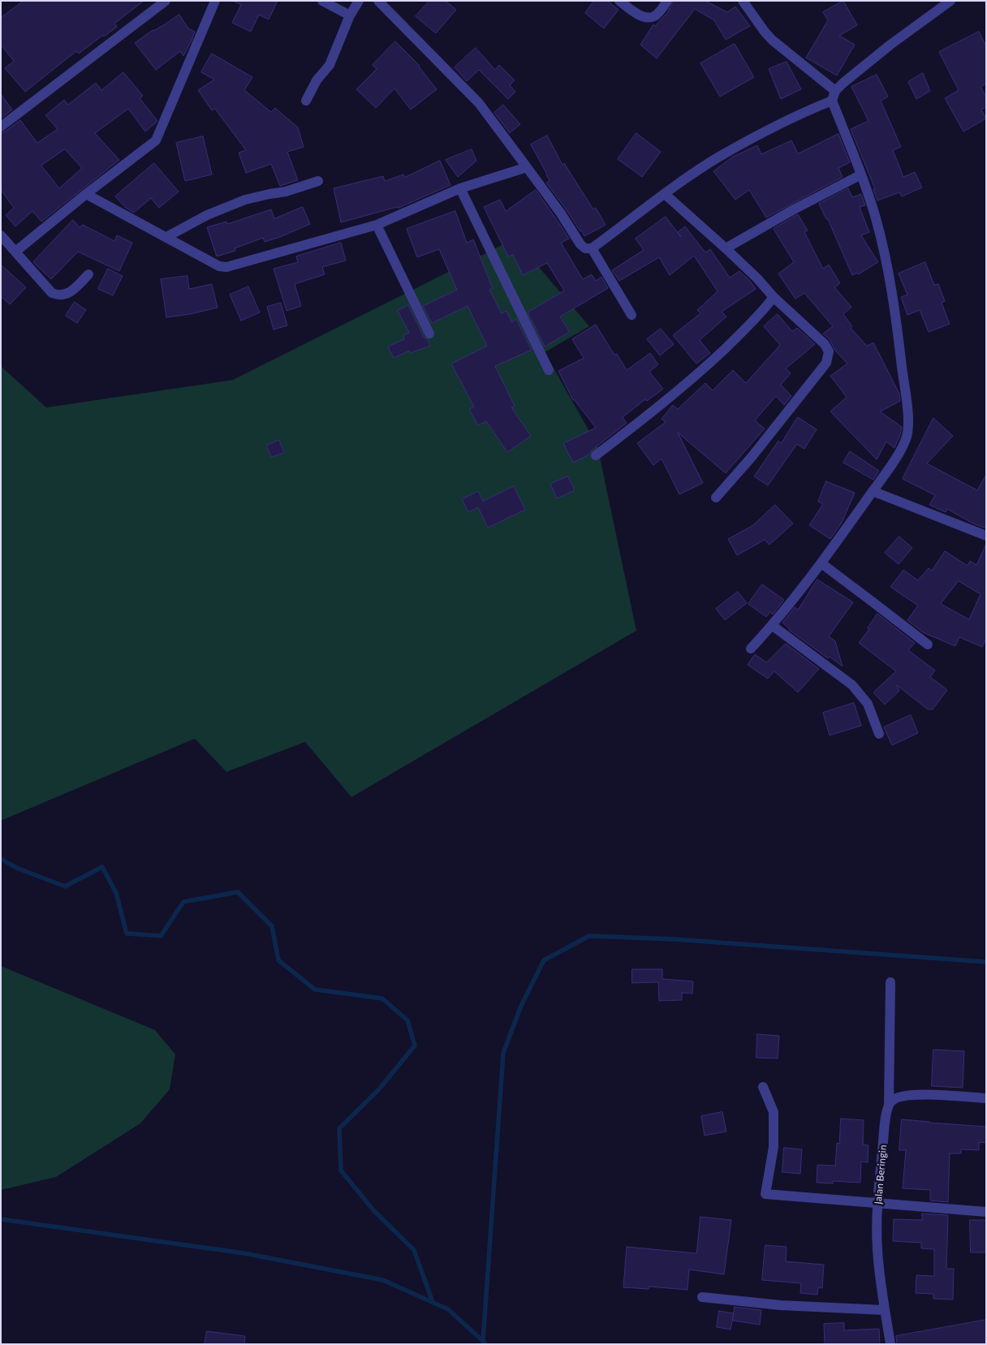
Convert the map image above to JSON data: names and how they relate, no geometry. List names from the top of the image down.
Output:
{
  "streets": {
    "street": ["Jalan Beringin"]
  }
}
